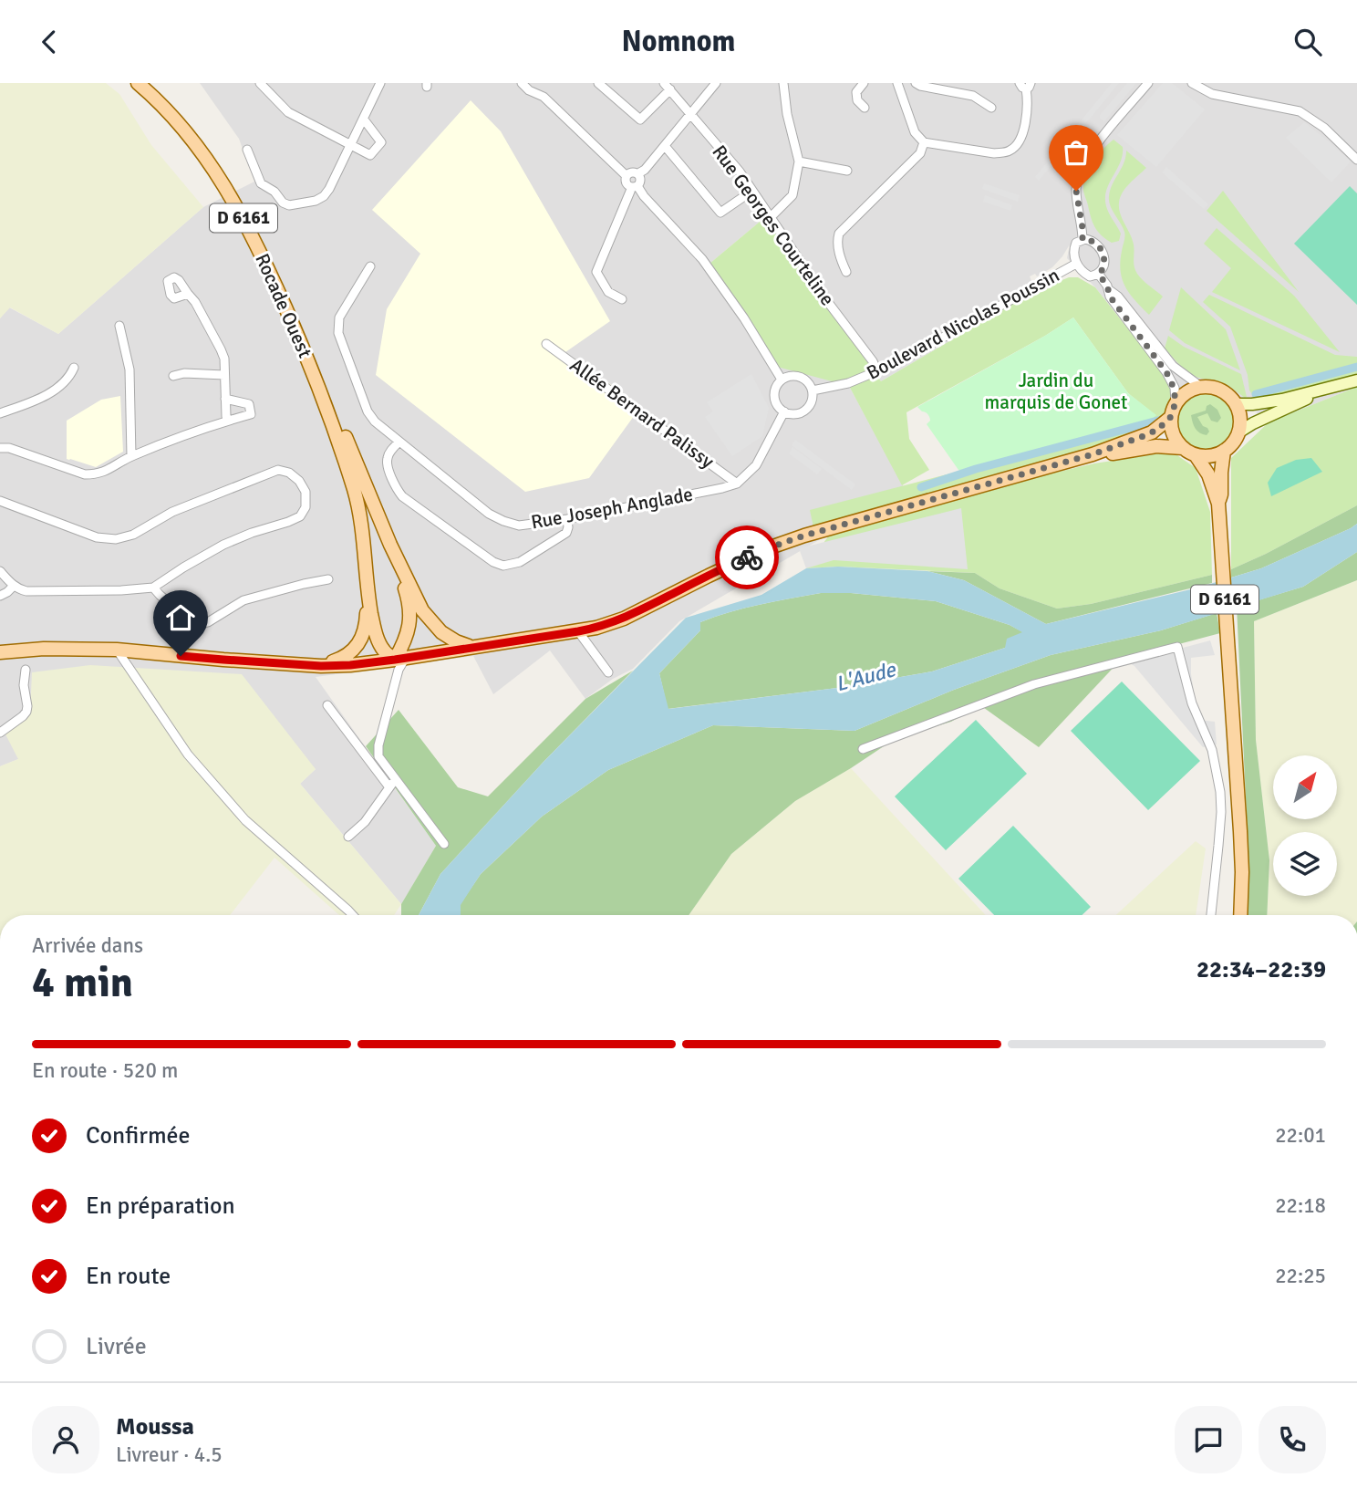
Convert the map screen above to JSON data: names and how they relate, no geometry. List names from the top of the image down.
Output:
{
  "streets": {
    "main road": ["D 6161", "Rocade Ouest"],
    "street": [
      "Rue Georges Courteline",
      "Boulevard Nicolas Poussin",
      "Allée Bernard Palissy",
      "Rue Joseph Anglade"
    ]
  },
  "crossings": [
    ["Rue Georges Courteline", "Boulevard Nicolas Poussin"],
    ["Allée Bernard Palissy", "Rue Joseph Anglade"]
  ],
  "water": ["L'Aude"],
  "parks": ["Jardin du marquis de Gonet"],
  "north": "top right",
  "page": {
    "header": "Nomnom",
    "heading": ["4 min", "Arrivée dans", "22:34–22:39"],
    "panel": ["Moussa", "Livreur · 4.5"],
    "bar": "En route · 520 m",
    "list": [
      ["Confirmée", "22:01"],
      ["En préparation", "22:18"],
      ["En route", "22:25"],
      "Livrée"
    ]
  }
}
